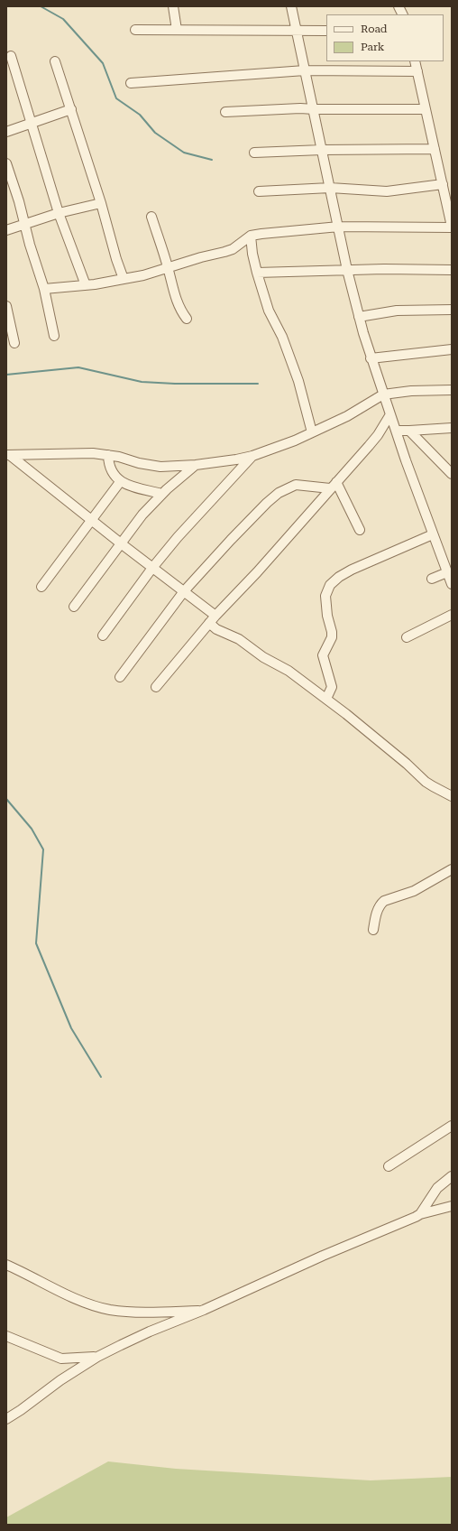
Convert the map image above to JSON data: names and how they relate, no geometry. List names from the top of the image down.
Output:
{
  "legend": ["Road", "Park"]
}
